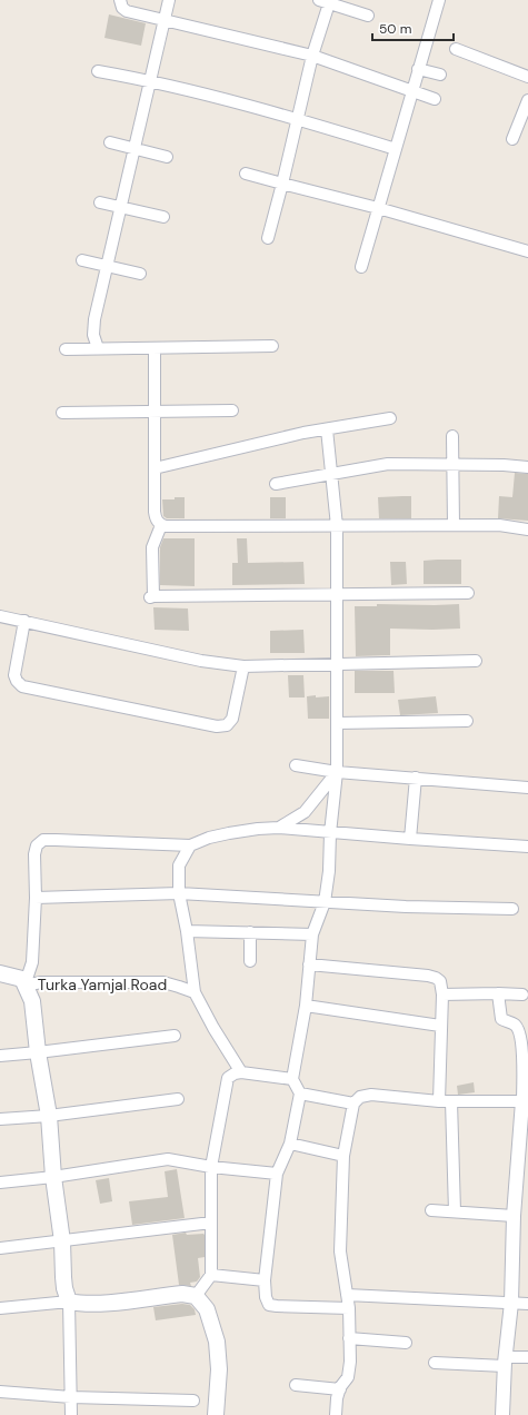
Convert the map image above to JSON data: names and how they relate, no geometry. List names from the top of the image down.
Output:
{
  "streets": {
    "main road": ["Turka Yamjal Road"]
  },
  "scale_bar": "50 m"
}
